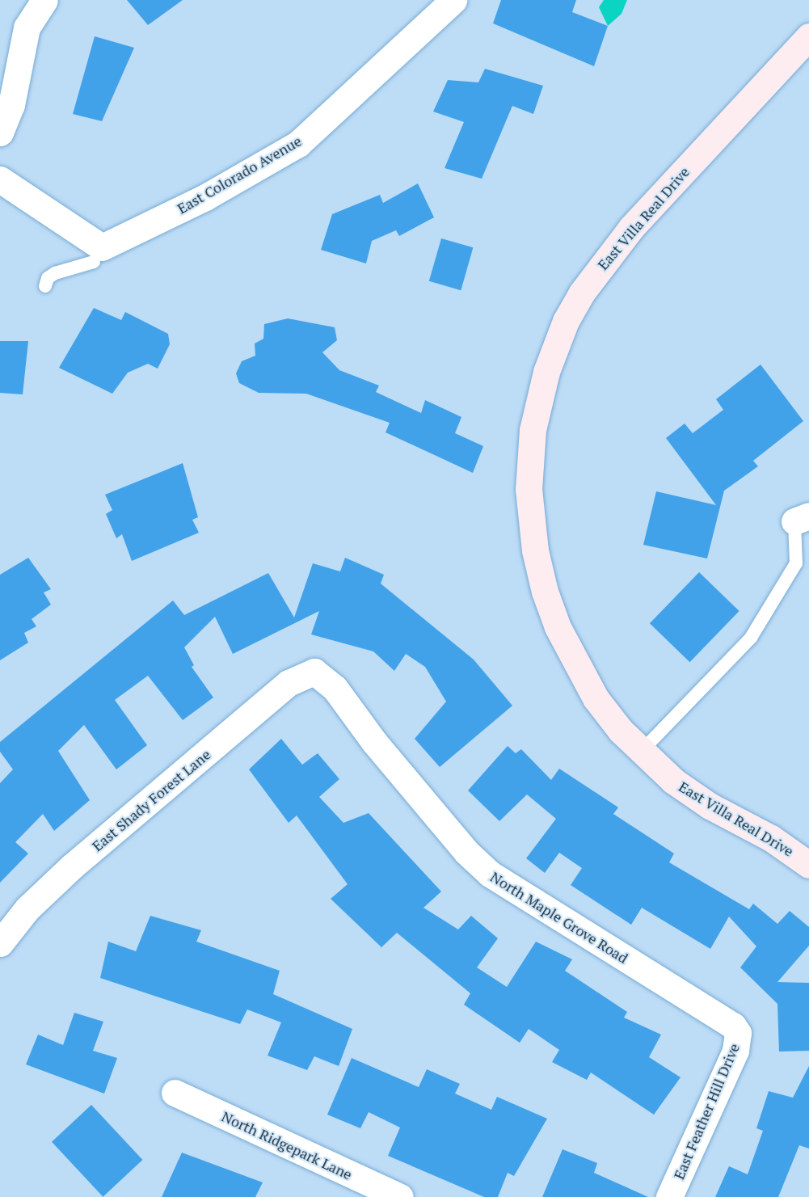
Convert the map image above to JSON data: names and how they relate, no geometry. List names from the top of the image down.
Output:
{
  "streets": {
    "street": [
      "East Colorado Avenue",
      "East Villa Real Drive",
      "East Shady Forest Lane",
      "North Maple Grove Road",
      "East Feather Hill Drive",
      "North Ridgepark Lane"
    ]
  },
  "crossings": [
    ["East Shady Forest Lane", "North Maple Grove Road"],
    ["North Maple Grove Road", "East Feather Hill Drive"]
  ]
}
